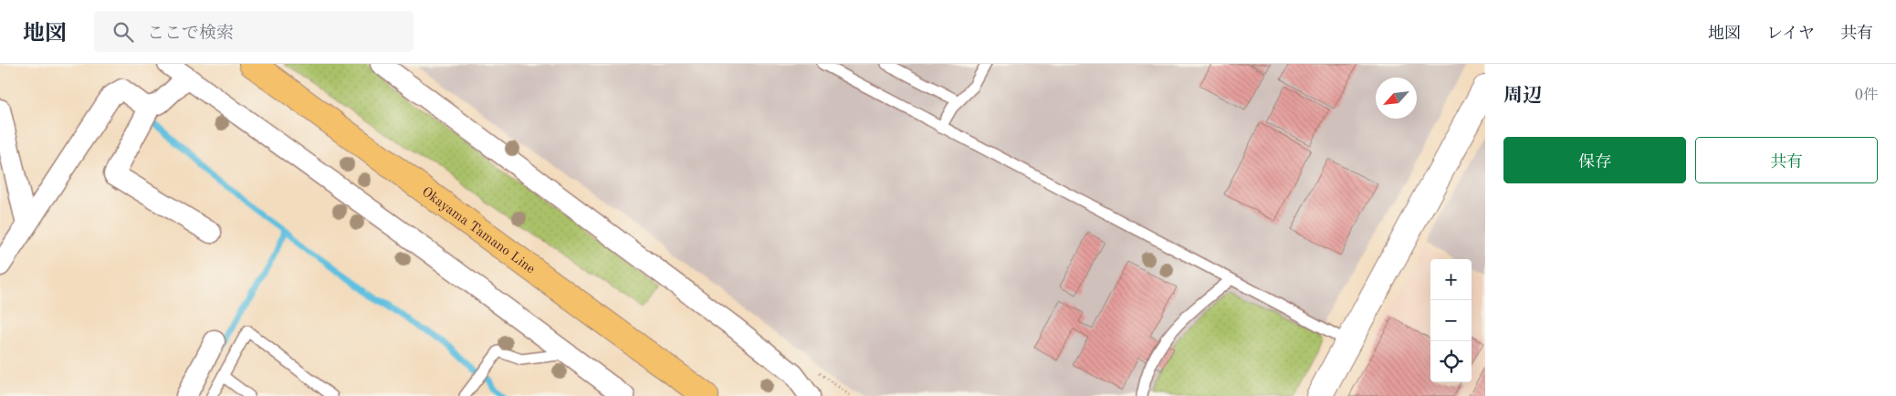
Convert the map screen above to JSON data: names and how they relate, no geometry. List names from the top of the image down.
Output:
{
  "streets": {
    "main road": ["Okayama Tamano Line"]
  },
  "north": "bottom left",
  "page": {
    "header": "地図",
    "search": "ここで検索",
    "nav": ["地図", "レイヤ", "共有"],
    "heading": ["周辺", "0件"],
    "buttons": ["保存", "共有"],
    "map_buttons": ["+", "−"]
  }
}
